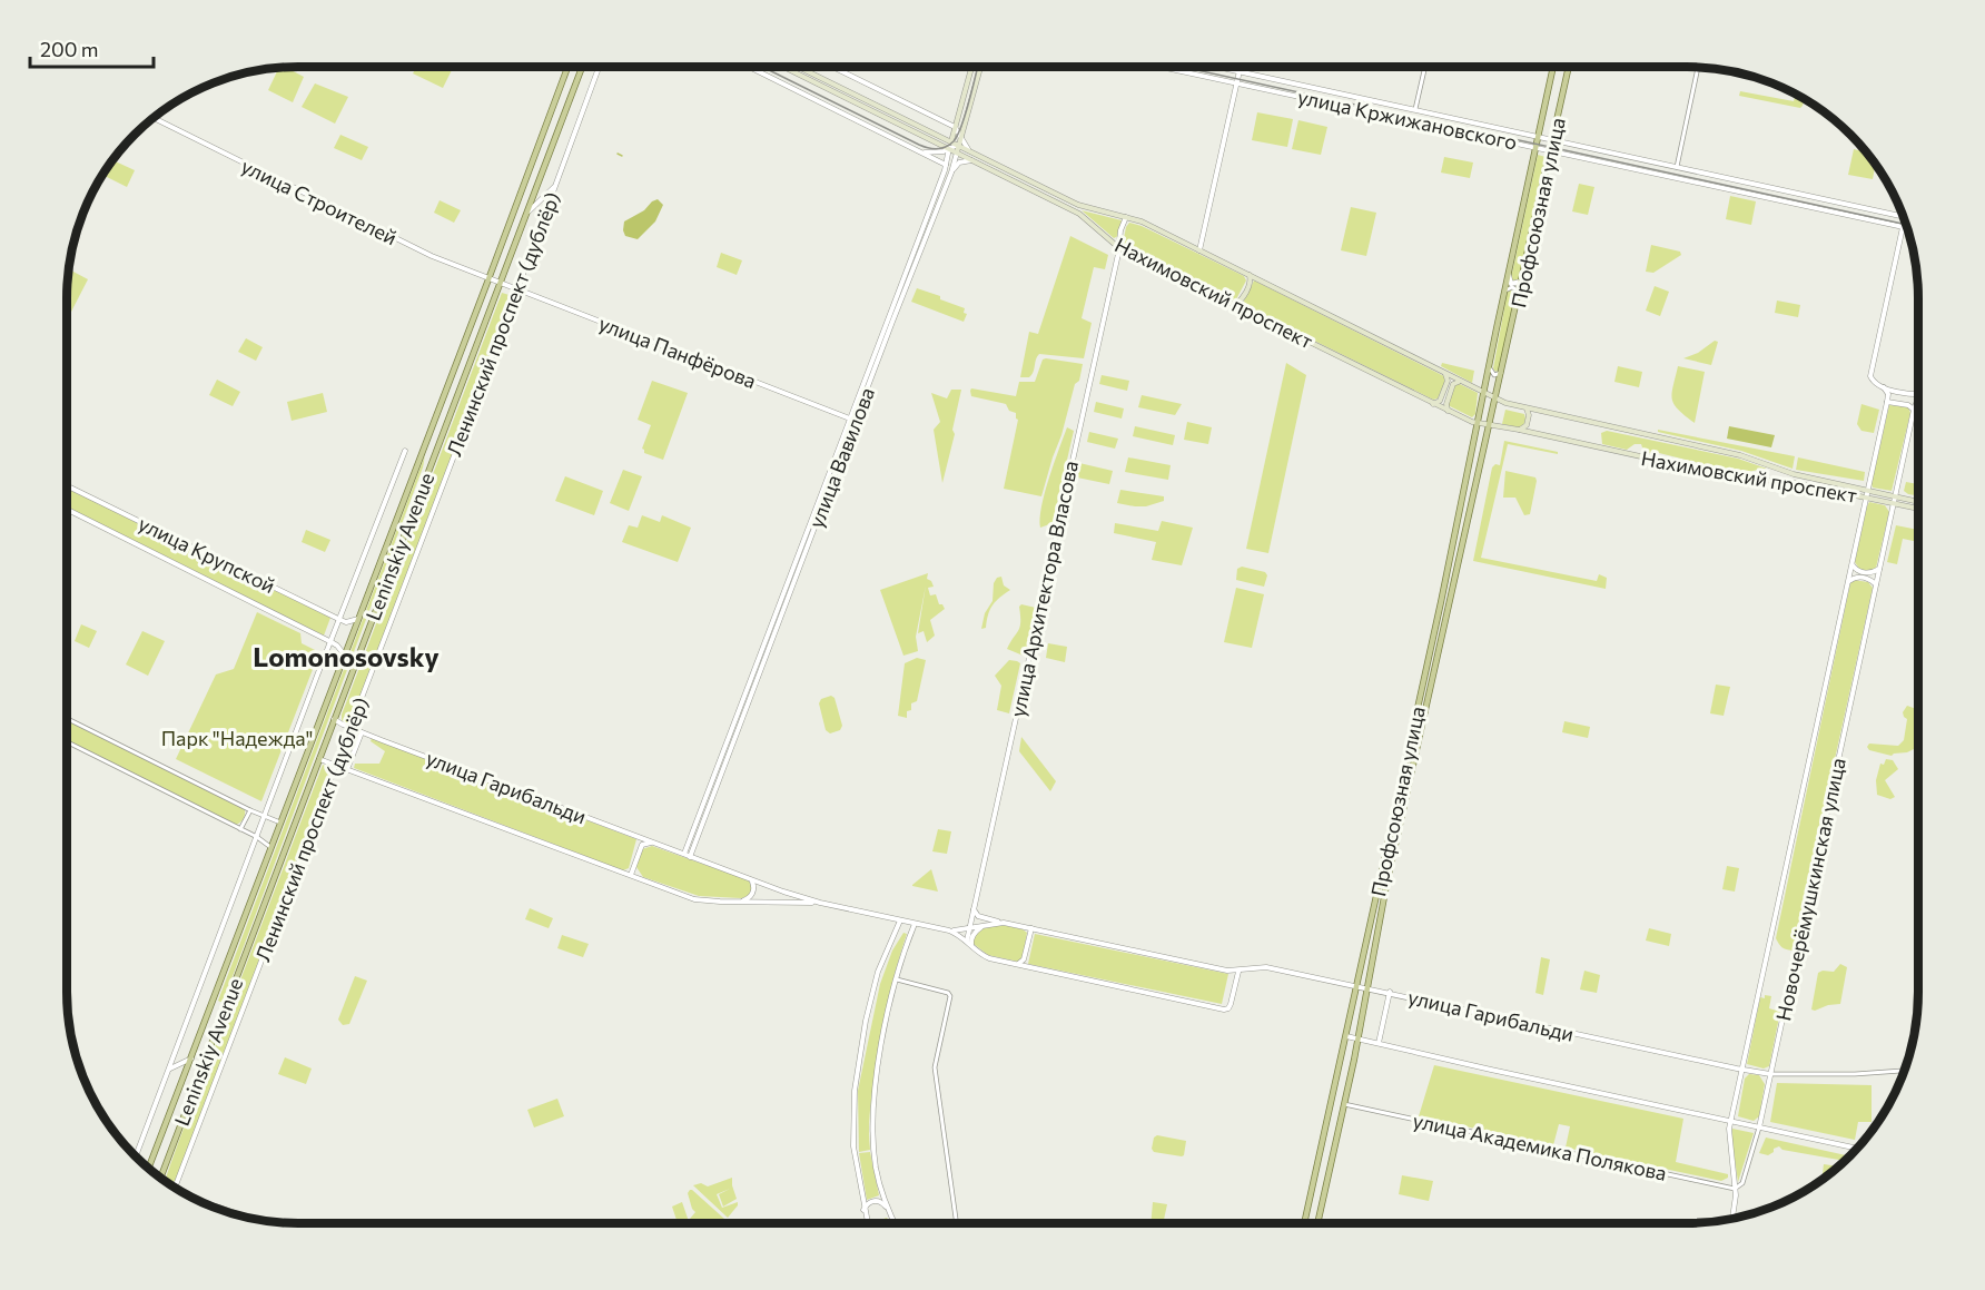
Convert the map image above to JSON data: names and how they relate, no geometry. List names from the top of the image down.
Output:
{
  "streets": {
    "main road": [
      "Профсоюзная улица",
      "Нахимовский проспект",
      "улица Вавилова",
      "Leninskiy Avenue"
    ],
    "street": [
      "улица Кржижановского",
      "улица Строителей",
      "Ленинский проспект (дублёр)",
      "улица Панфёрова",
      "улица Крупской",
      "улица Архитектора Власова",
      "улица Гарибальди",
      "Новочерёмушкинская улица",
      "улица Академика Полякова"
    ]
  },
  "crossings": [
    ["улица Кржижановского", "Профсоюзная улица"],
    ["улица Кржижановского", "Новочерёмушкинская улица"],
    ["улица Строителей", "улица Панфёрова"],
    ["улица Строителей", "Leninskiy Avenue"],
    ["Профсоюзная улица", "Нахимовский проспект"],
    ["Профсоюзная улица", "улица Гарибальди"],
    ["Профсоюзная улица", "улица Академика Полякова"],
    ["Нахимовский проспект", "улица Вавилова"],
    ["Нахимовский проспект", "улица Архитектора Власова"],
    ["Нахимовский проспект", "Новочерёмушкинская улица"],
    ["Ленинский проспект (дублёр)", "улица Панфёрова"],
    ["Ленинский проспект (дублёр)", "улица Гарибальди"],
    ["улица Панфёрова", "улица Вавилова"],
    ["улица Панфёрова", "Leninskiy Avenue"],
    ["улица Вавилова", "улица Гарибальди"],
    ["Leninskiy Avenue", "улица Крупской"],
    ["Leninskiy Avenue", "улица Гарибальди"],
    ["улица Архитектора Власова", "улица Гарибальди"],
    ["улица Гарибальди", "Новочерёмушкинская улица"],
    ["Новочерёмушкинская улица", "улица Академика Полякова"]
  ],
  "districts": ["Lomonosovsky"],
  "parks": ["Парк \"Надежда\""],
  "scale_bar": "200 m"
}
